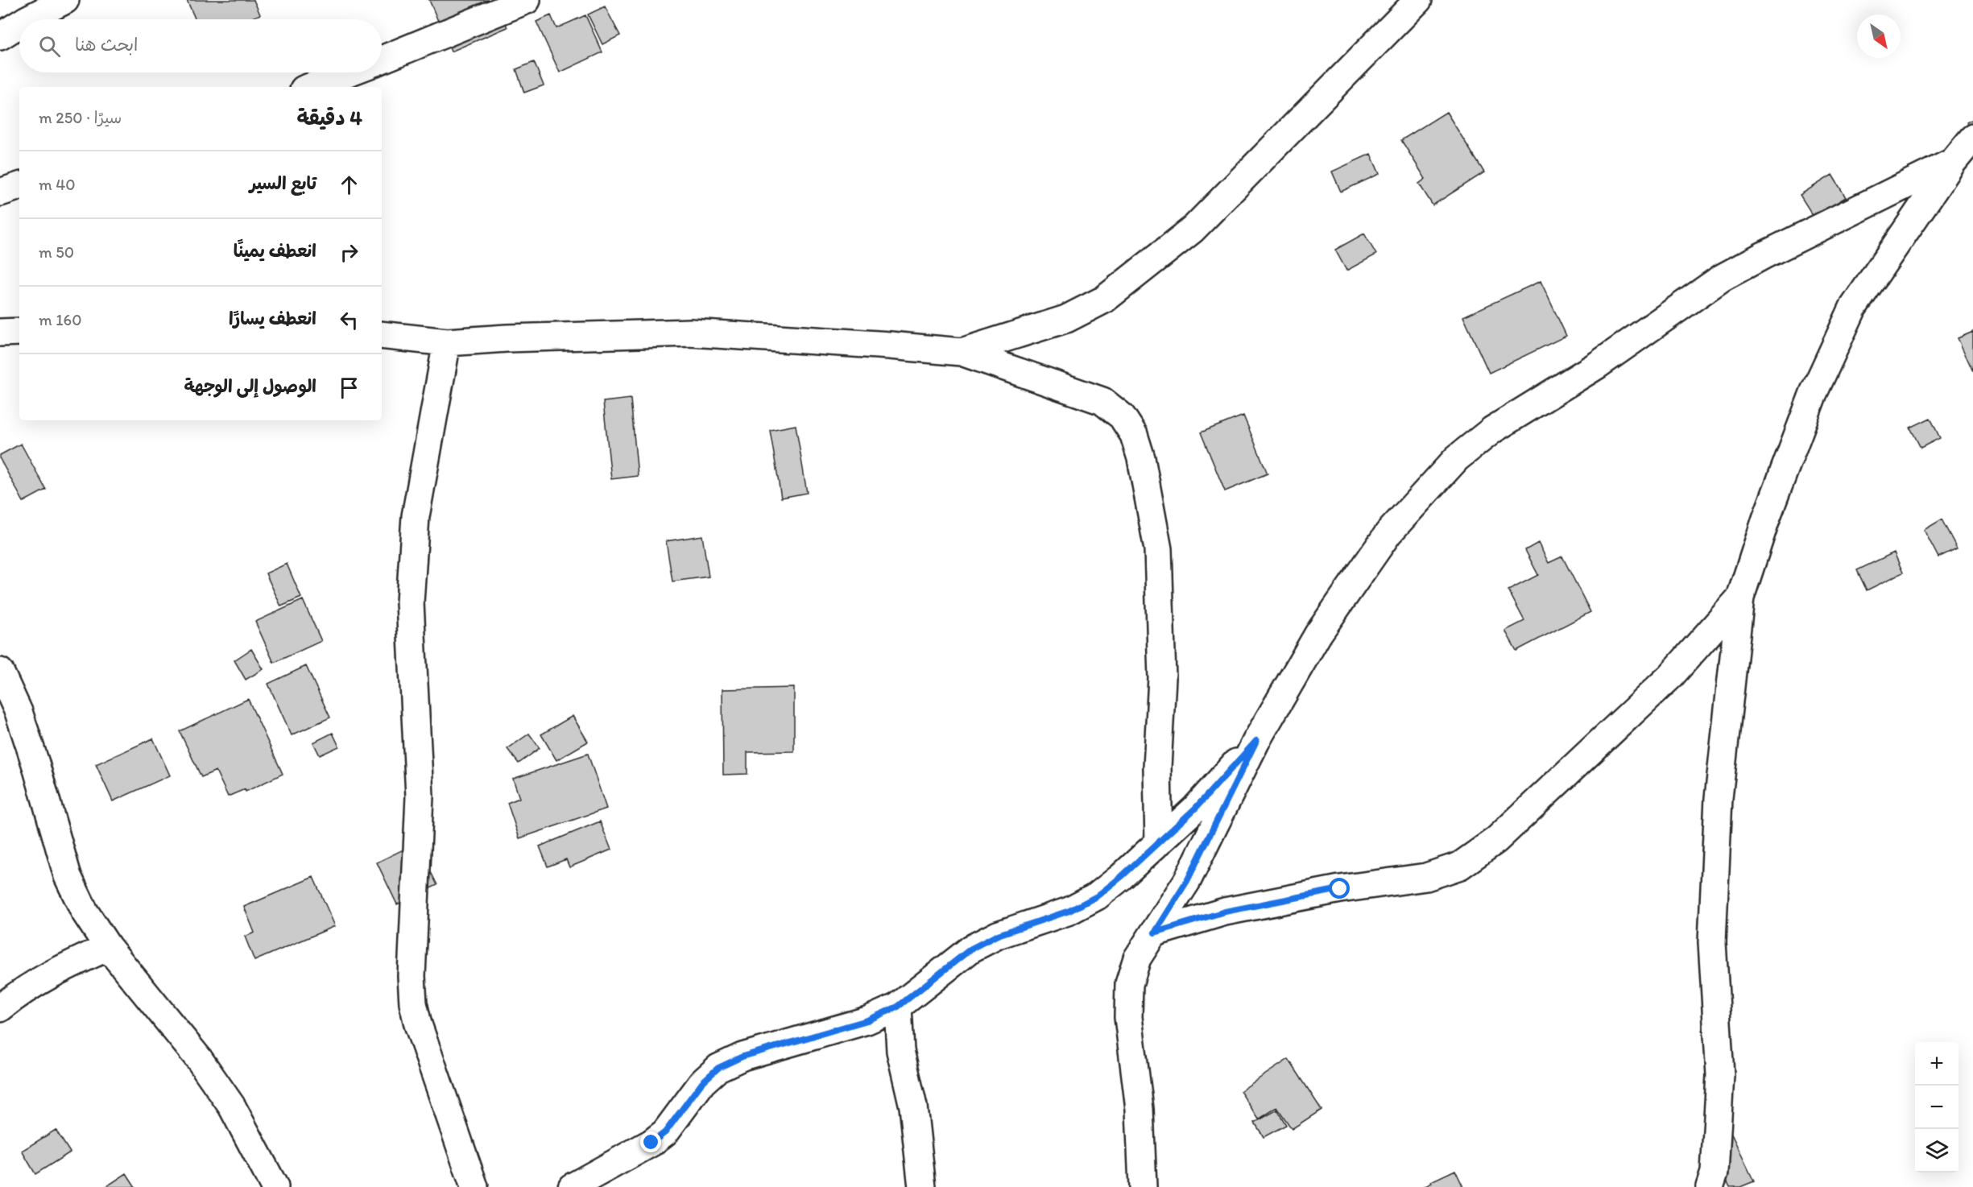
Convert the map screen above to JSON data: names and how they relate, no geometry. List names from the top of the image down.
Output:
{
  "north": "bottom right",
  "page": {
    "search": "ابحث هنا",
    "heading": ["4 دقيقة", "سيرًا · 250 m"],
    "list": [
      ["تابع السير", "40 m"],
      ["انعطف يمينًا", "50 m"],
      ["انعطف يسارًا", "160 m"],
      "الوصول إلى الوجهة"
    ],
    "map_buttons": ["+", "−"]
  }
}
